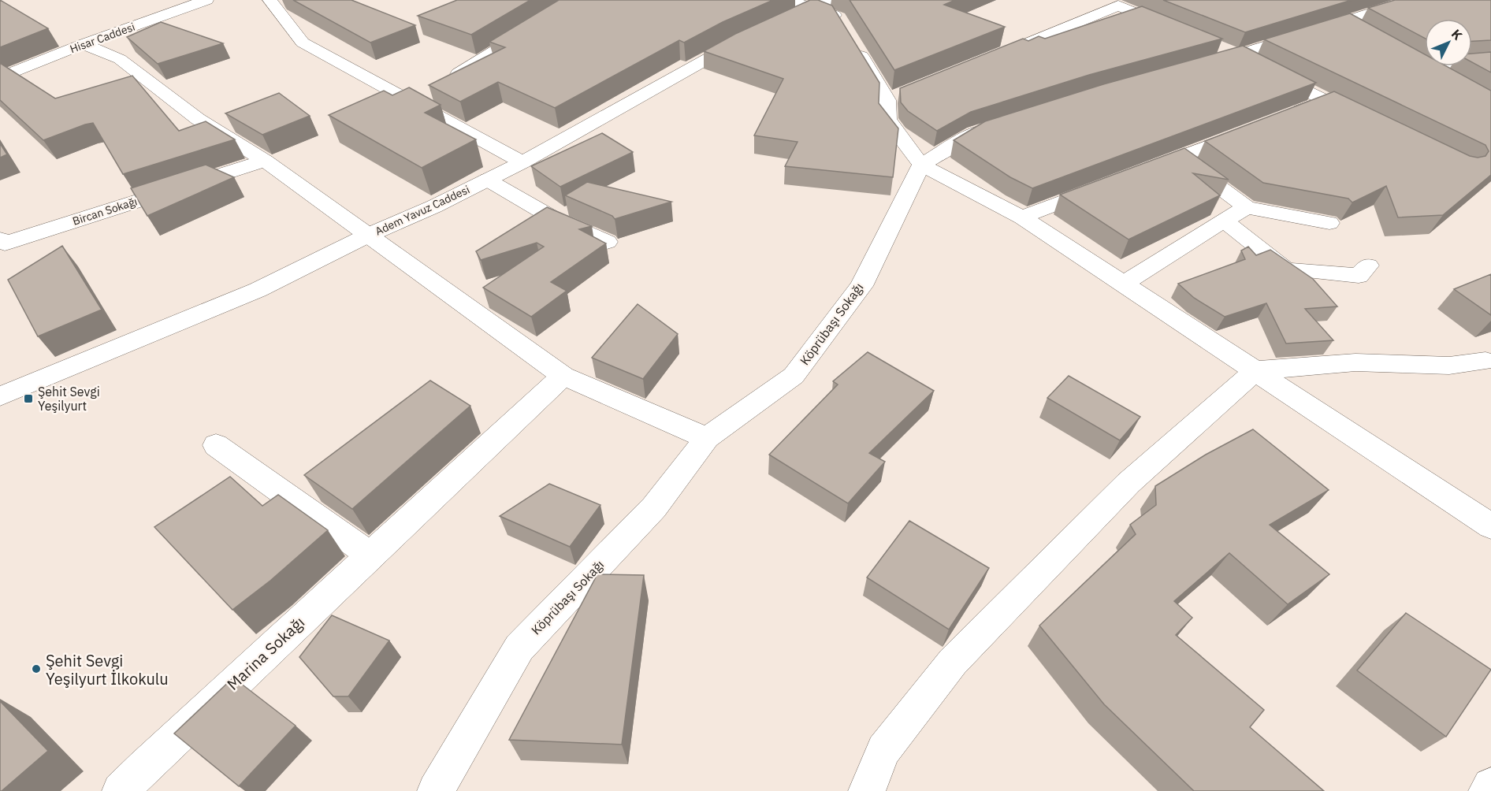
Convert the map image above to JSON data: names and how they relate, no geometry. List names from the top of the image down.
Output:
{
  "streets": {
    "street": [
      "Hisar Caddesi",
      "Adem Yavuz Caddesi",
      "Bircan Sokağı",
      "Köprübaşı Sokağı",
      "Marina Sokağı"
    ]
  },
  "places": {
    "transit": ["Şehit Sevgi Yeşilyurt"],
    "other": ["Şehit Sevgi Yeşilyurt İlkokulu"]
  },
  "north": "top right"
}
